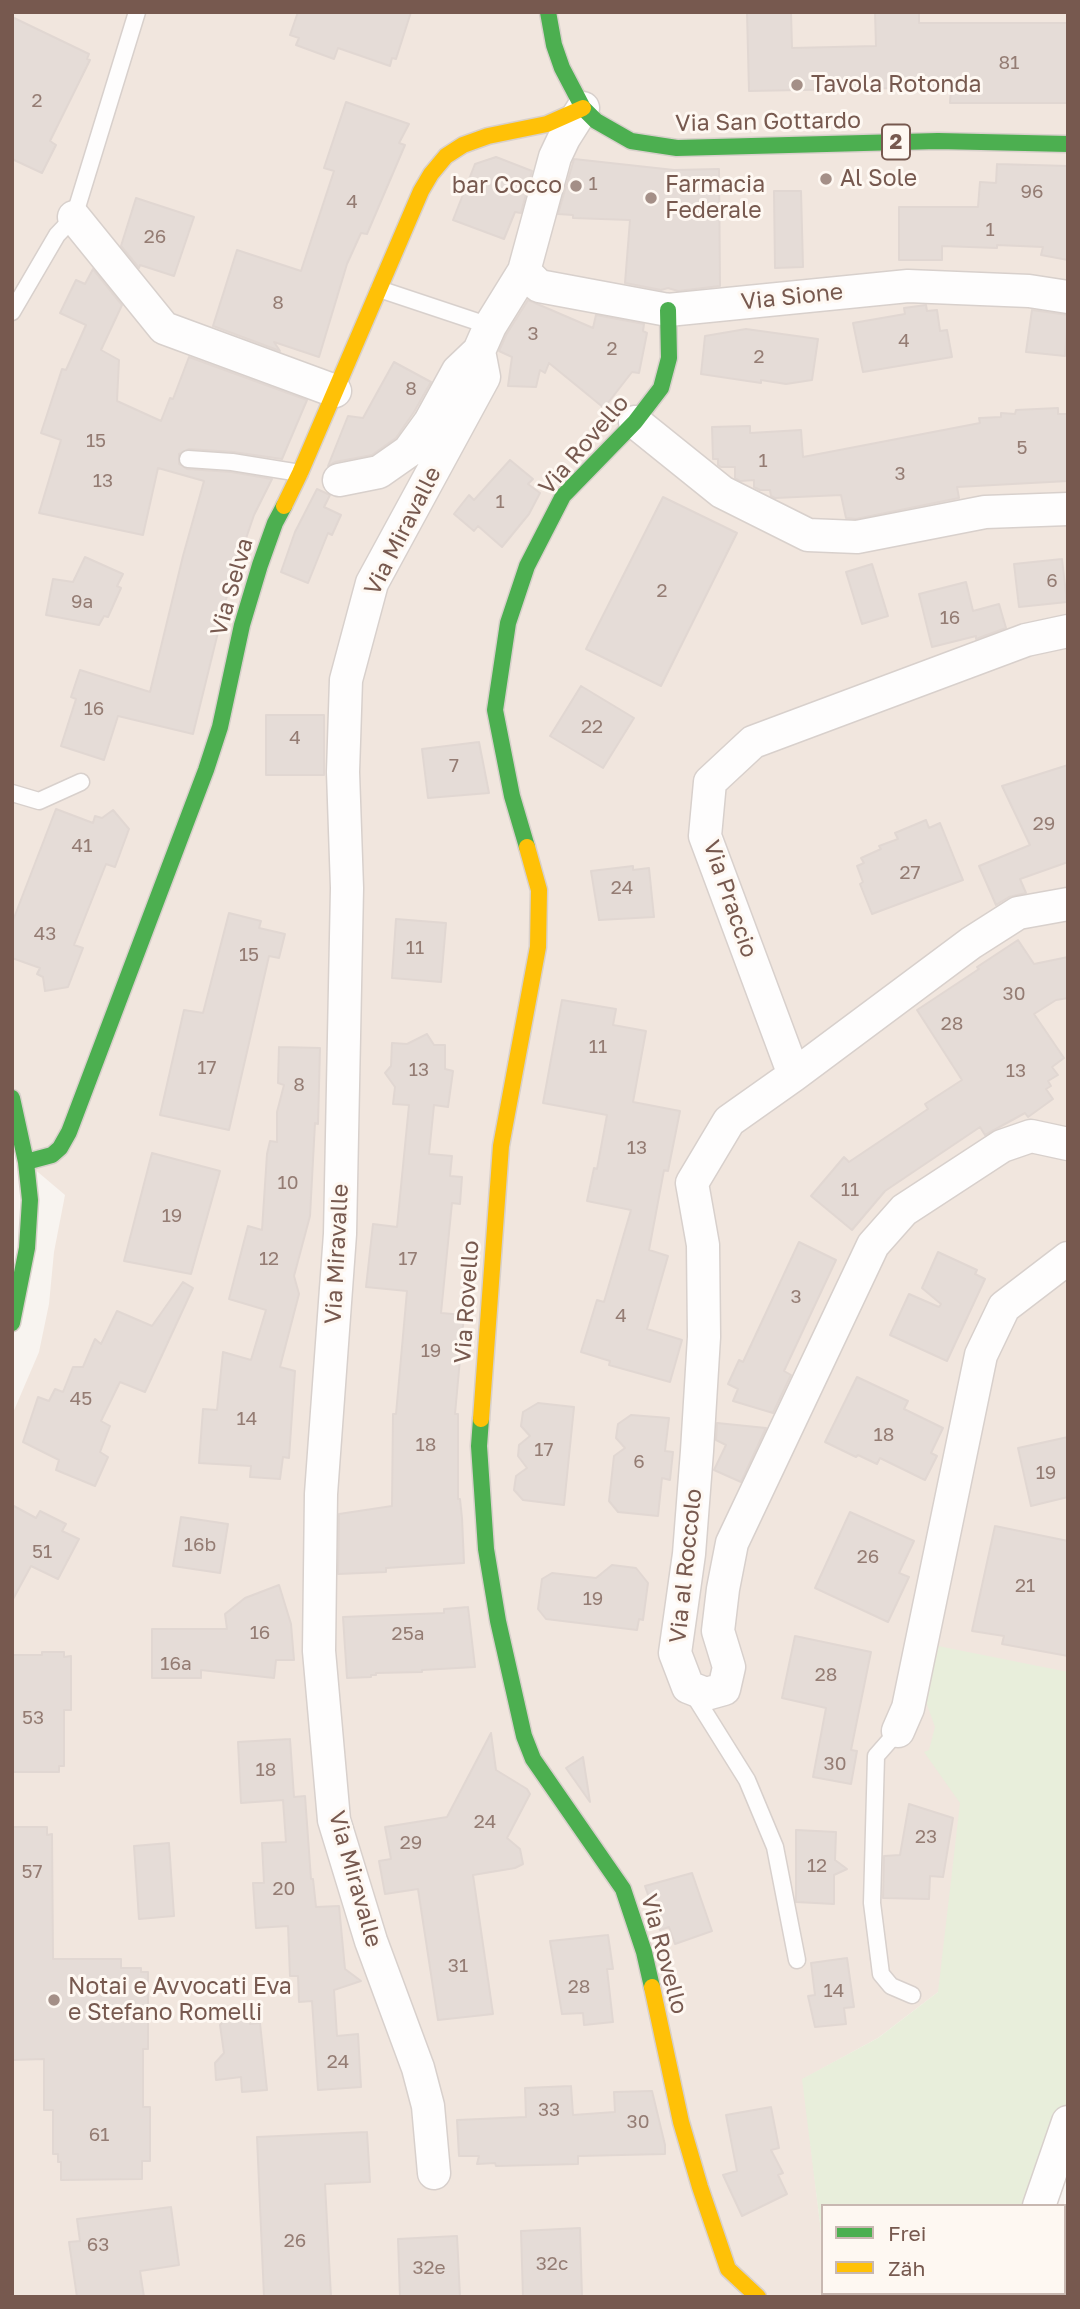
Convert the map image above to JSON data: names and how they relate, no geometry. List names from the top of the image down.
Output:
{
  "streets": {
    "street": [
      "Via San Gottardo",
      "2",
      "Via Sione",
      "Via Rovello",
      "Via Miravalle",
      "Via Selva",
      "Via Praccio",
      "Via al Roccolo"
    ]
  },
  "crossings": [
    ["Via San Gottardo", "Via Selva"],
    ["Via Sione", "Via Rovello"],
    ["Via Praccio", "Via al Roccolo"]
  ],
  "places": [
    "Tavola Rotonda",
    "Al Sole",
    "bar Cocco",
    "Farmacia Federale",
    "Notai e Avvocati Eva e Stefano Romelli"
  ],
  "house_numbers": [
    "81",
    "2",
    "1",
    "96",
    "4",
    "1",
    "26",
    "8",
    "3",
    "4",
    "2",
    "2",
    "8",
    "15",
    "5",
    "1",
    "3",
    "13",
    "1",
    "6",
    "2",
    "9a",
    "16",
    "16",
    "22",
    "4",
    "7",
    "29",
    "41",
    "27",
    "24",
    "43",
    "11",
    "15",
    "30",
    "28",
    "11",
    "17",
    "13",
    "13",
    "8",
    "13",
    "10",
    "11",
    "19",
    "12",
    "17",
    "3",
    "4",
    "19",
    "45",
    "14",
    "18",
    "18",
    "17",
    "6",
    "19",
    "16b",
    "51",
    "26",
    "21",
    "19",
    "16",
    "25a",
    "16a",
    "28",
    "53",
    "30",
    "18",
    "24",
    "23",
    "29",
    "12",
    "57",
    "20",
    "31",
    "28",
    "14",
    "24",
    "33",
    "30",
    "61",
    "26",
    "63",
    "32c",
    "32e"
  ],
  "legend": ["Frei", "Zäh"]
}
